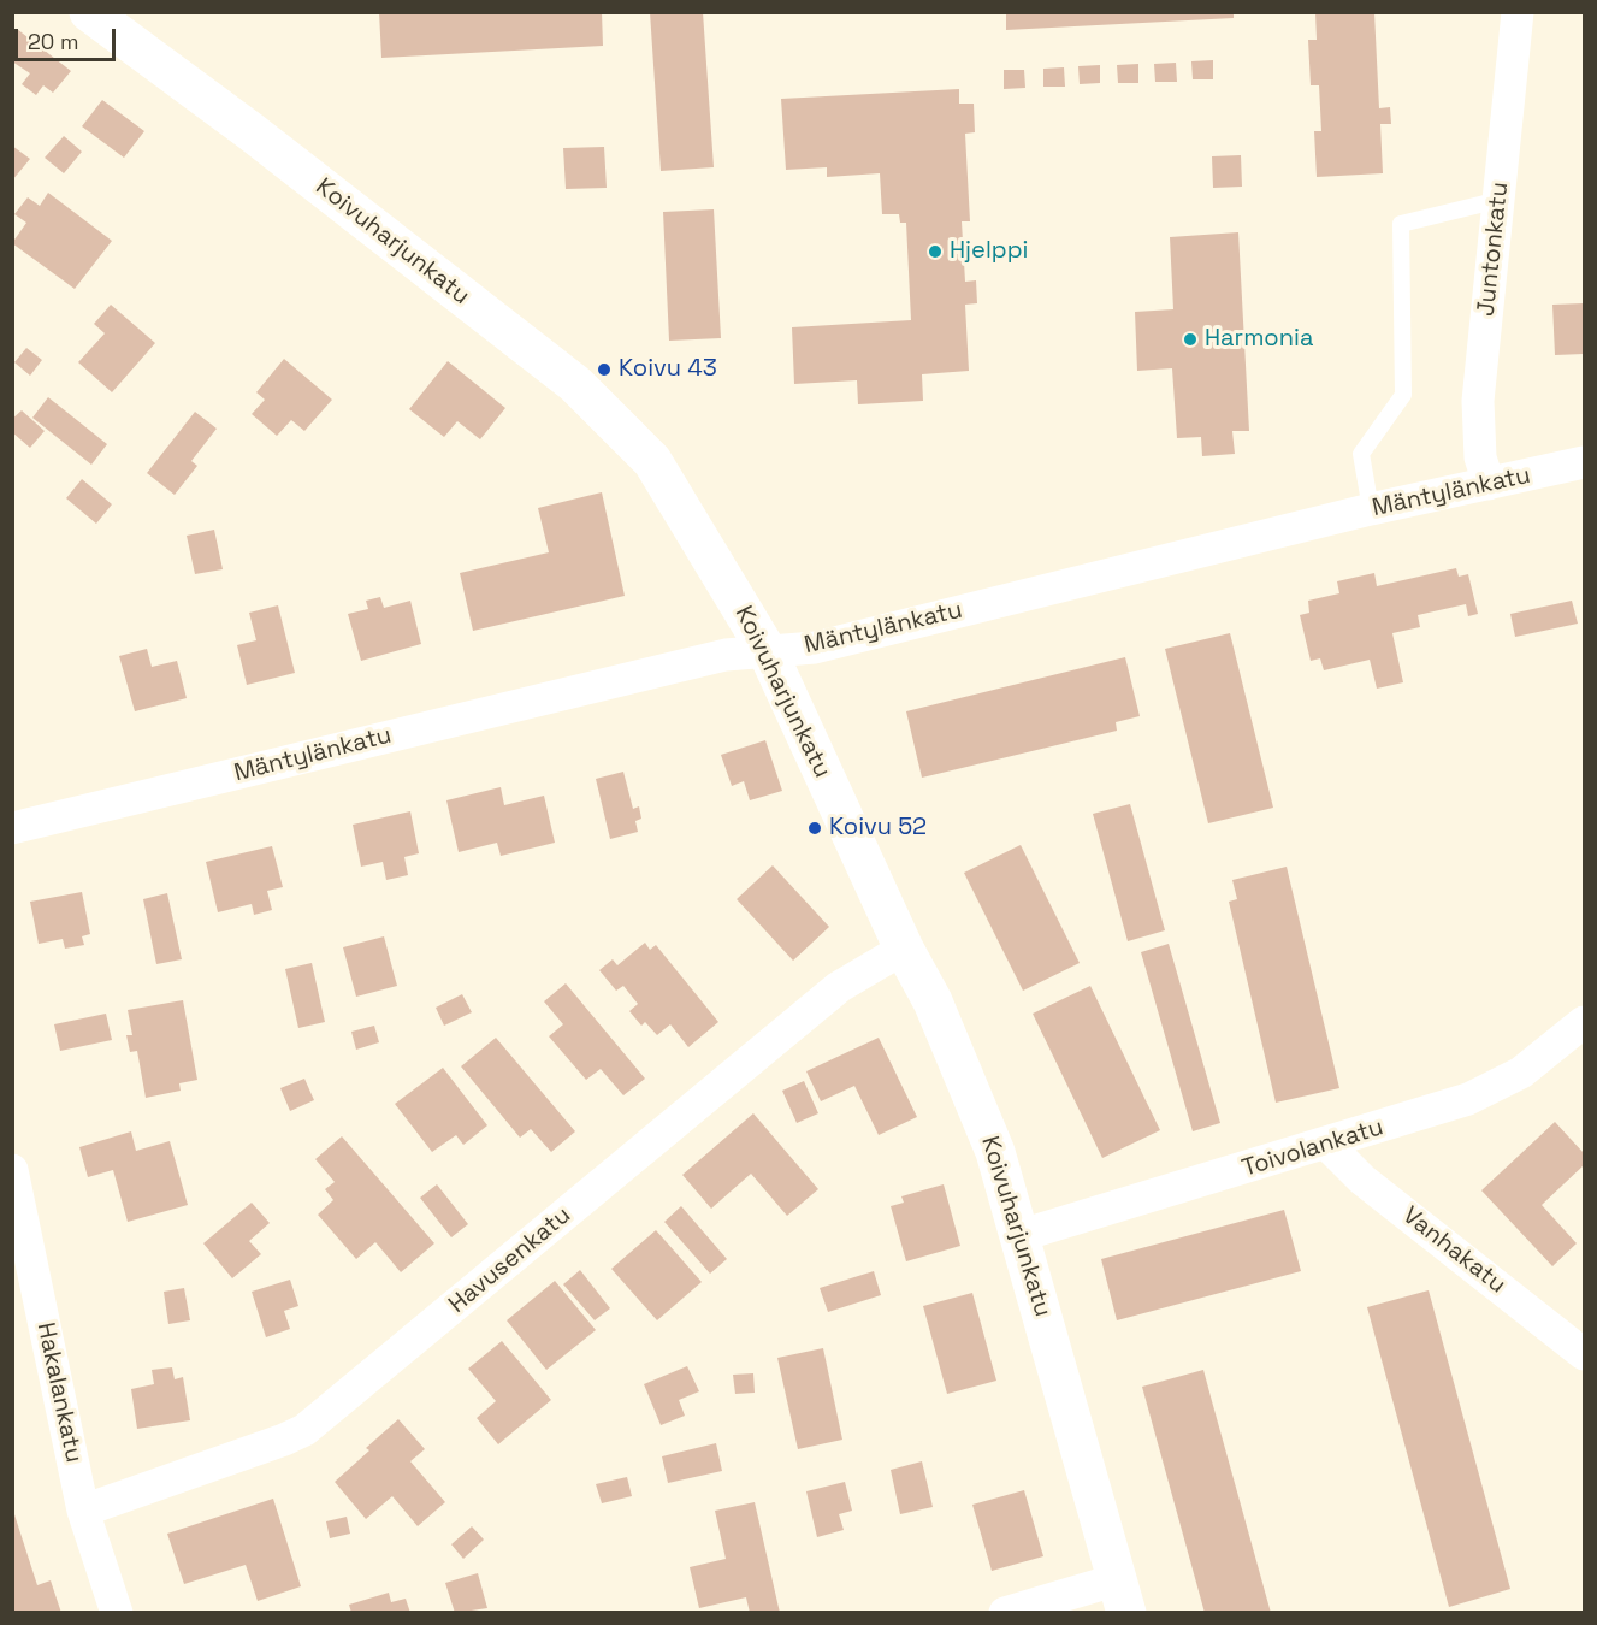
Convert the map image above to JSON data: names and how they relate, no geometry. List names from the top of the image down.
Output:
{
  "streets": {
    "street": [
      "Koivuharjunkatu",
      "Juntonkatu",
      "Mäntylänkatu",
      "Toivolankatu",
      "Vanhakatu",
      "Havusenkatu",
      "Hakalankatu"
    ]
  },
  "crossings": [
    ["Koivuharjunkatu", "Mäntylänkatu"],
    ["Koivuharjunkatu", "Toivolankatu"],
    ["Koivuharjunkatu", "Havusenkatu"],
    ["Juntonkatu", "Mäntylänkatu"],
    ["Toivolankatu", "Vanhakatu"],
    ["Havusenkatu", "Hakalankatu"]
  ],
  "places": [
    "Hjelppi",
    "Harmonia",
    "Koivu 43",
    "Koivu 52"
  ],
  "scale_bar": "20 m"
}
